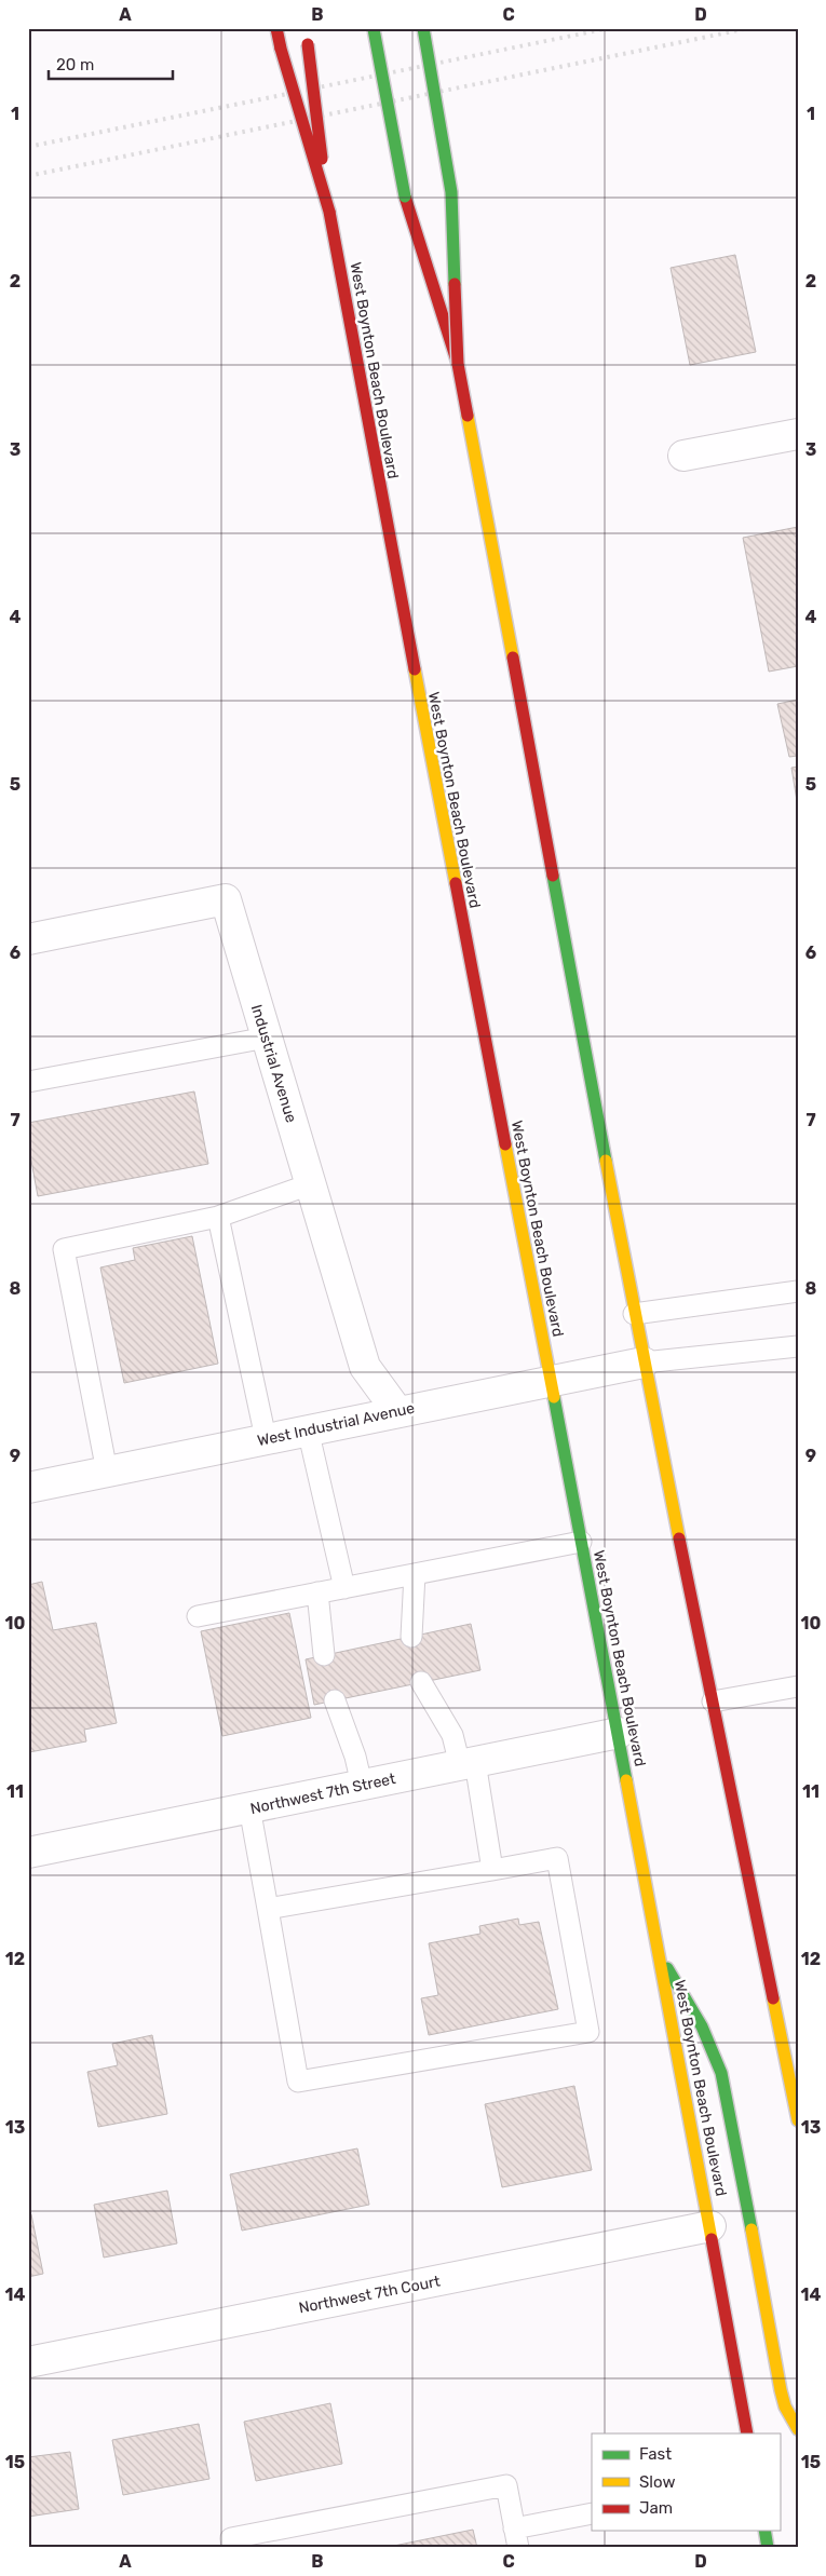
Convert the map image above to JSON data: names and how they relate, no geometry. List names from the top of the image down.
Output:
{
  "streets": {
    "main road": ["West Boynton Beach Boulevard"],
    "street": [
      "Industrial Avenue",
      "West Industrial Avenue",
      "Northwest 7th Street",
      "Northwest 7th Court"
    ]
  },
  "crossings": [
    ["West Boynton Beach Boulevard", "West Industrial Avenue"],
    ["West Boynton Beach Boulevard", "Northwest 7th Street"],
    ["West Boynton Beach Boulevard", "Northwest 7th Court"],
    ["Industrial Avenue", "West Industrial Avenue"]
  ],
  "legend": ["Fast", "Slow", "Jam"],
  "scale_bar": "20 m",
  "grid": {
    "columns": [
      "A",
      "B",
      "C",
      "D"
    ],
    "rows": [
      "1",
      "2",
      "3",
      "4",
      "5",
      "6",
      "7",
      "8",
      "9",
      "10",
      "11",
      "12",
      "13",
      "14",
      "15"
    ]
  }
}
